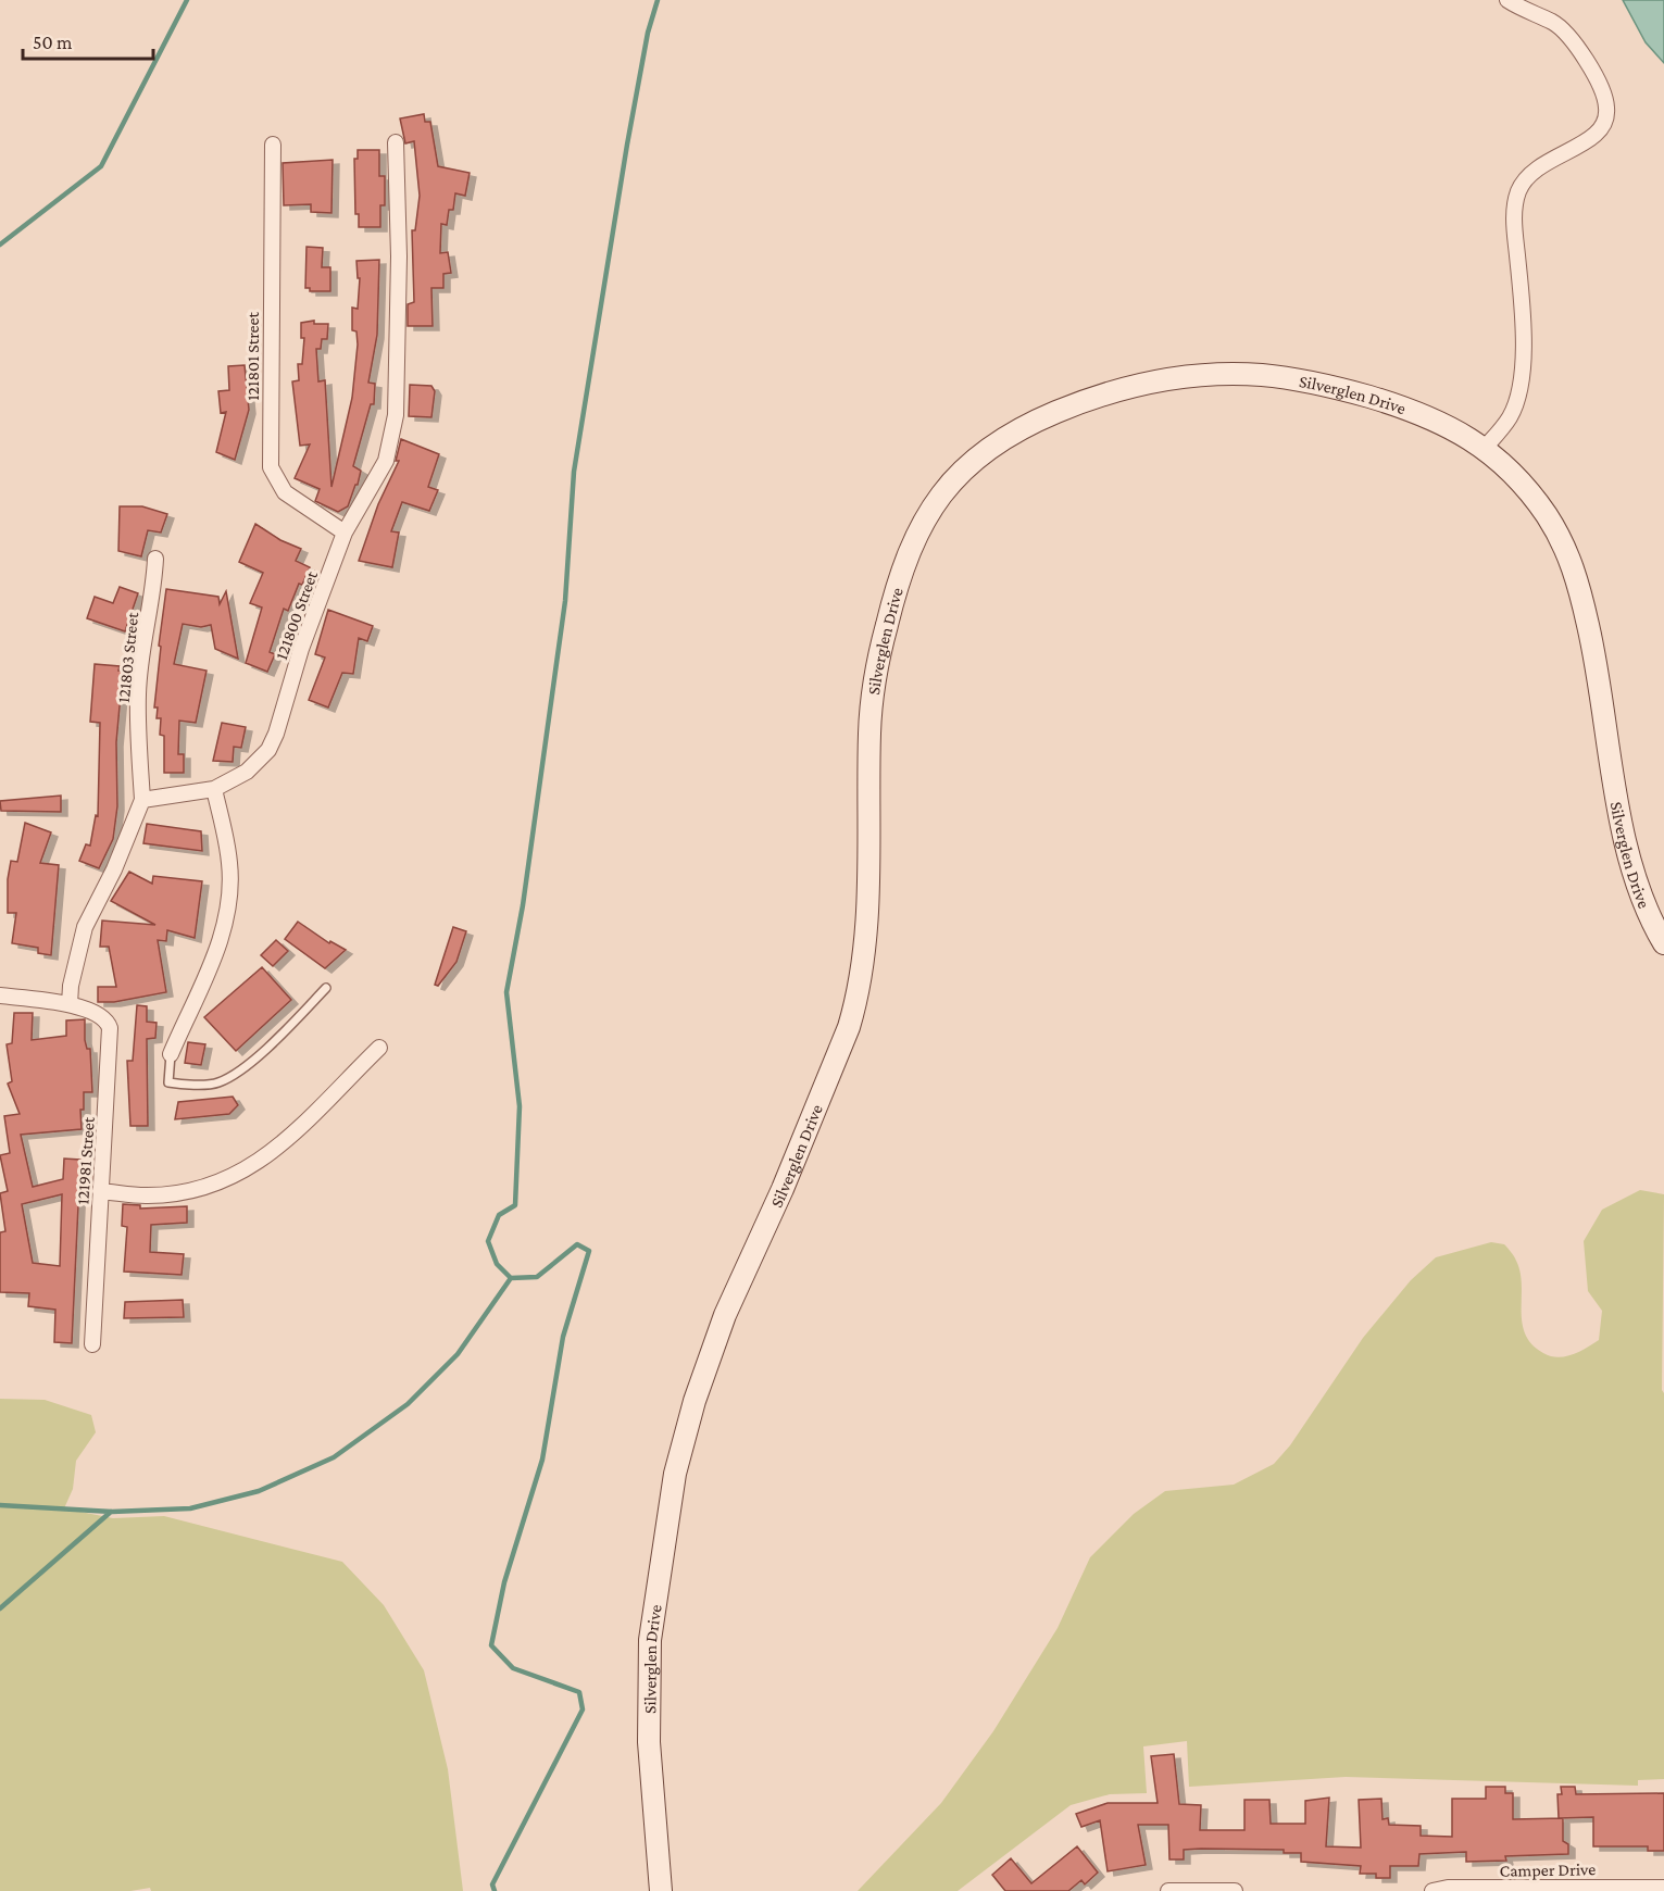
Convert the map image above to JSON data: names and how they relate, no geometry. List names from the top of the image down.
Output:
{
  "streets": {
    "street": [
      "121801 Street",
      "Silverglen Drive",
      "121800 Street",
      "121803 Street",
      "121981 Street",
      "Camper Drive"
    ]
  },
  "crossings": [
    ["121801 Street", "121800 Street"],
    ["121800 Street", "121803 Street"]
  ],
  "scale_bar": "50 m"
}
